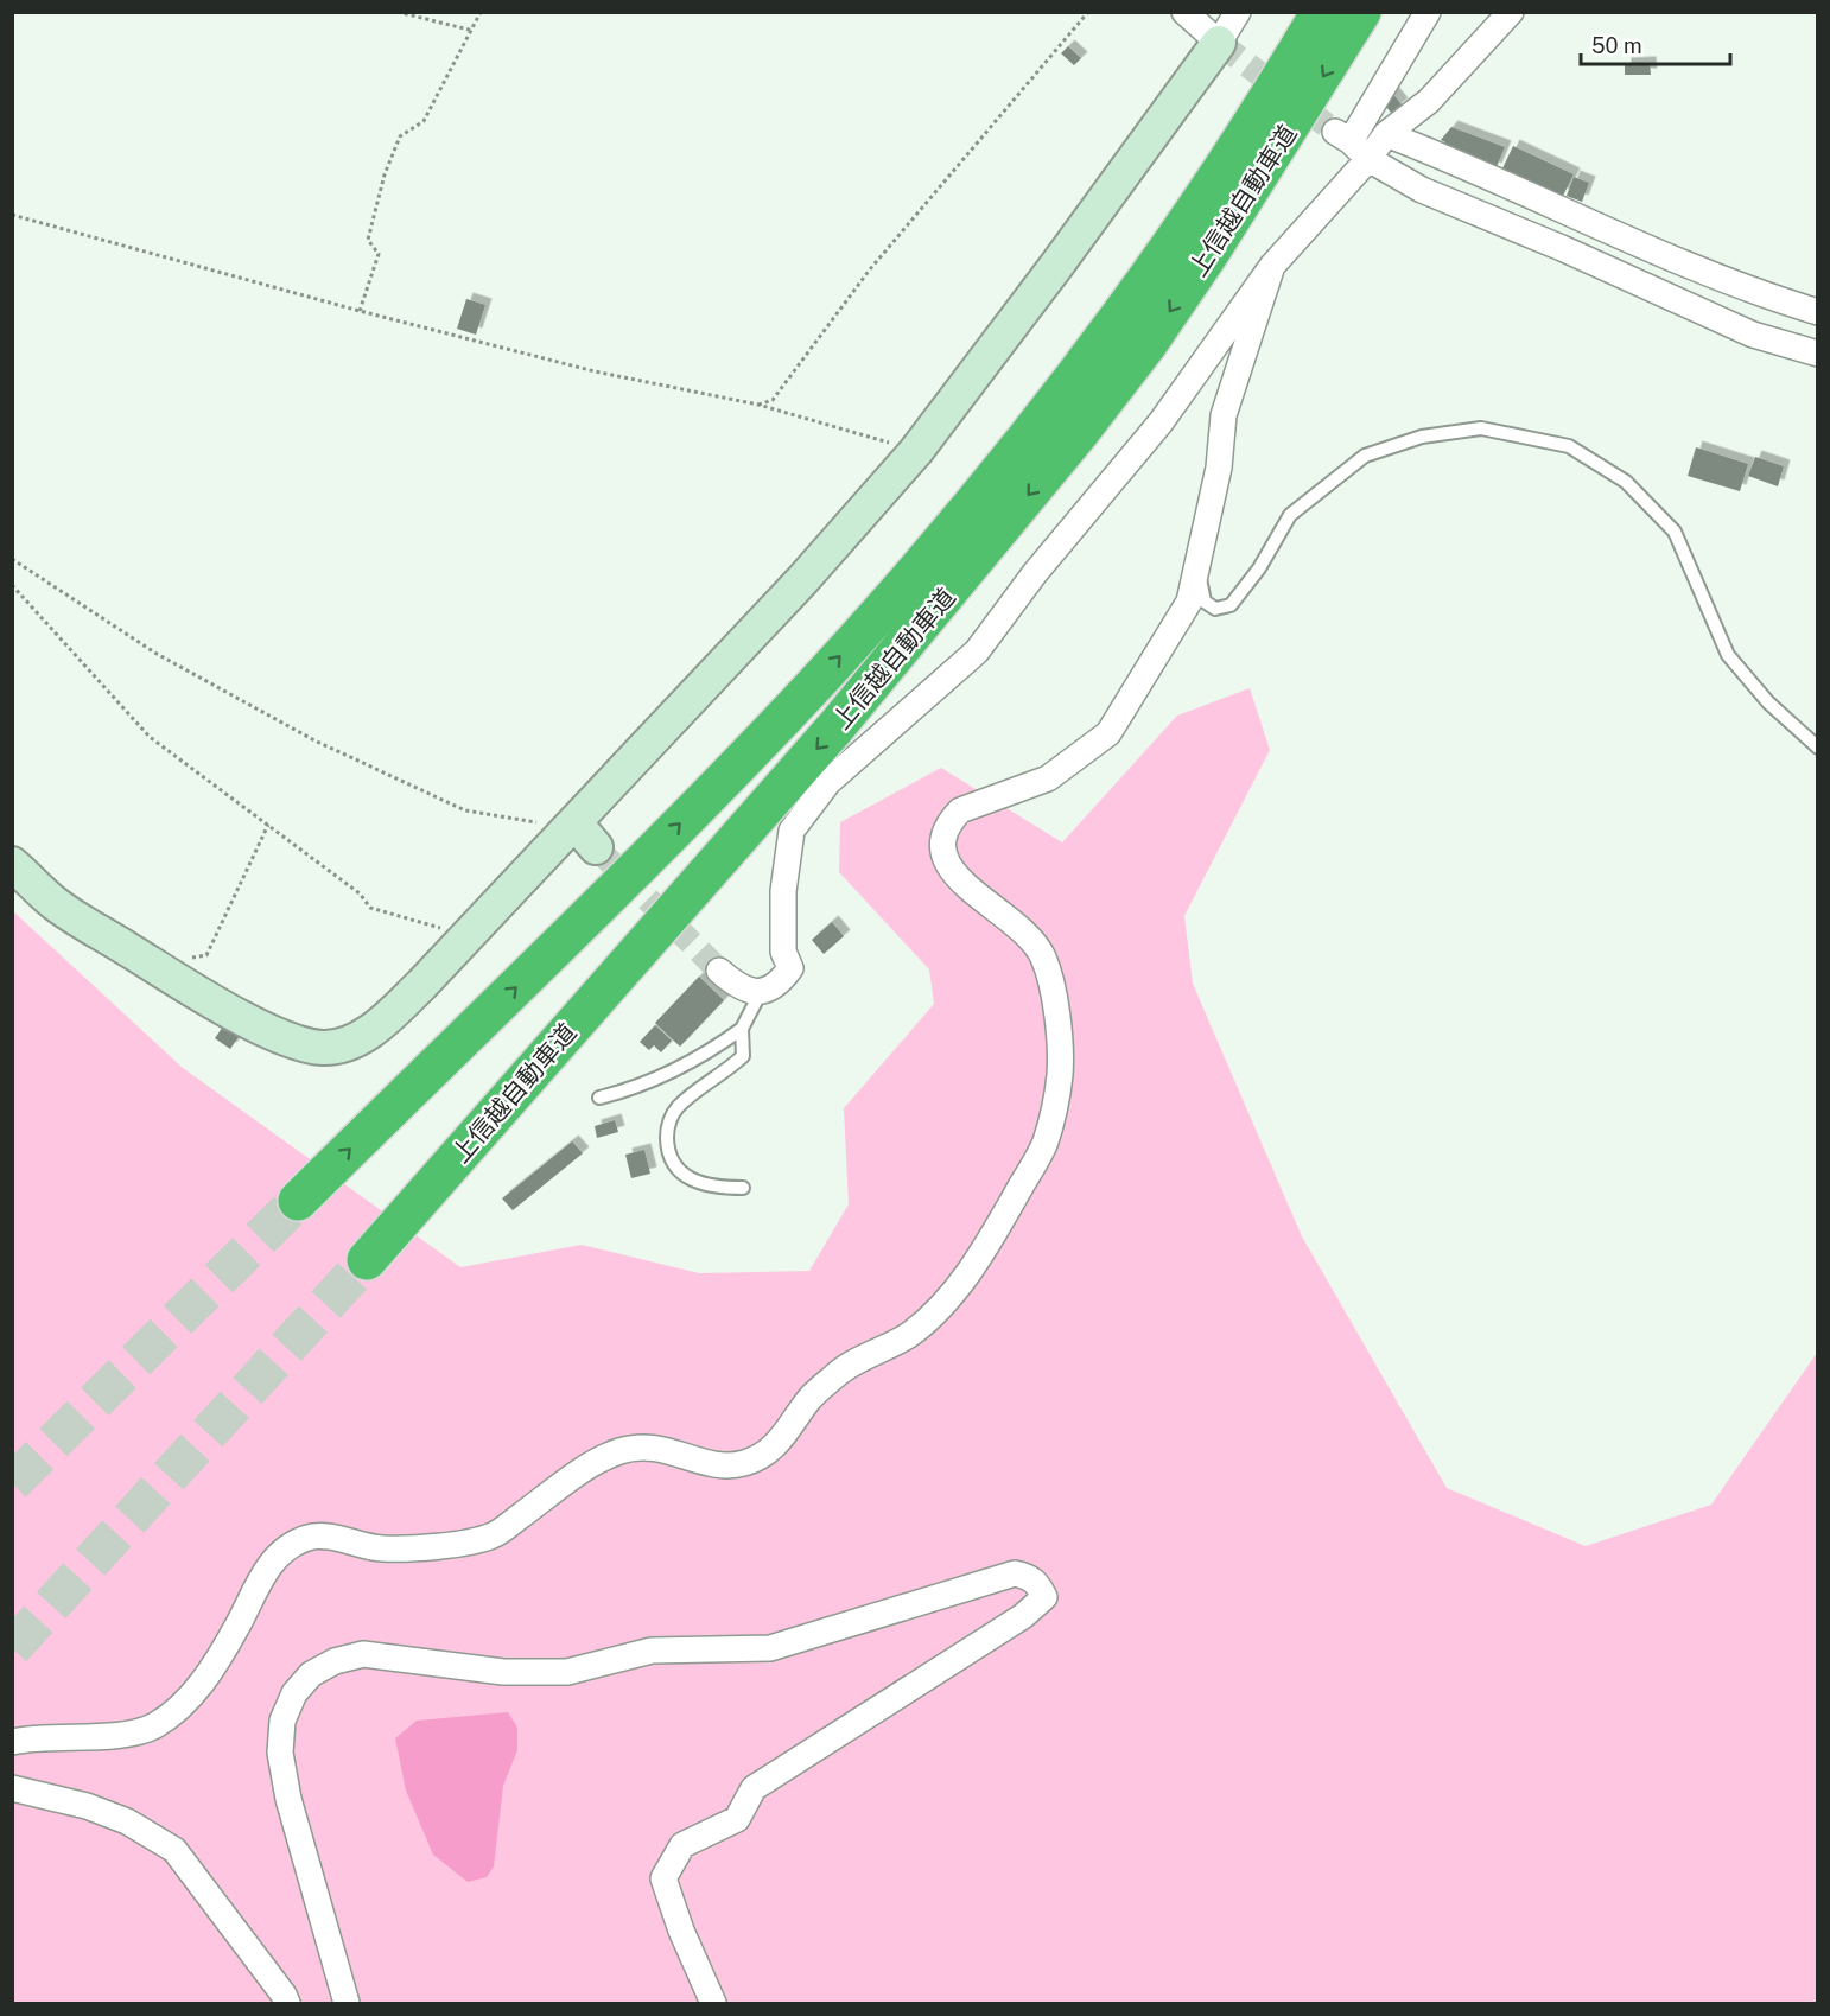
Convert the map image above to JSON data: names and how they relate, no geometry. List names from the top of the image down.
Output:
{
  "streets": {
    "highway": ["上信越自動車道"]
  },
  "scale_bar": "50 m"
}
